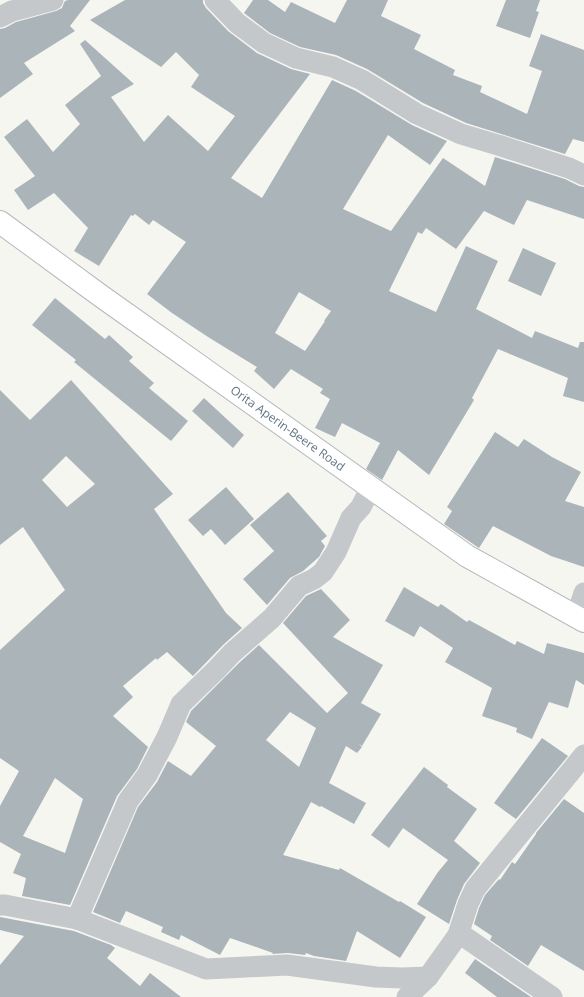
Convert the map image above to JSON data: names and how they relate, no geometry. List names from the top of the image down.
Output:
{
  "streets": {
    "main road": ["Orita Aperin-Beere Road"]
  }
}
